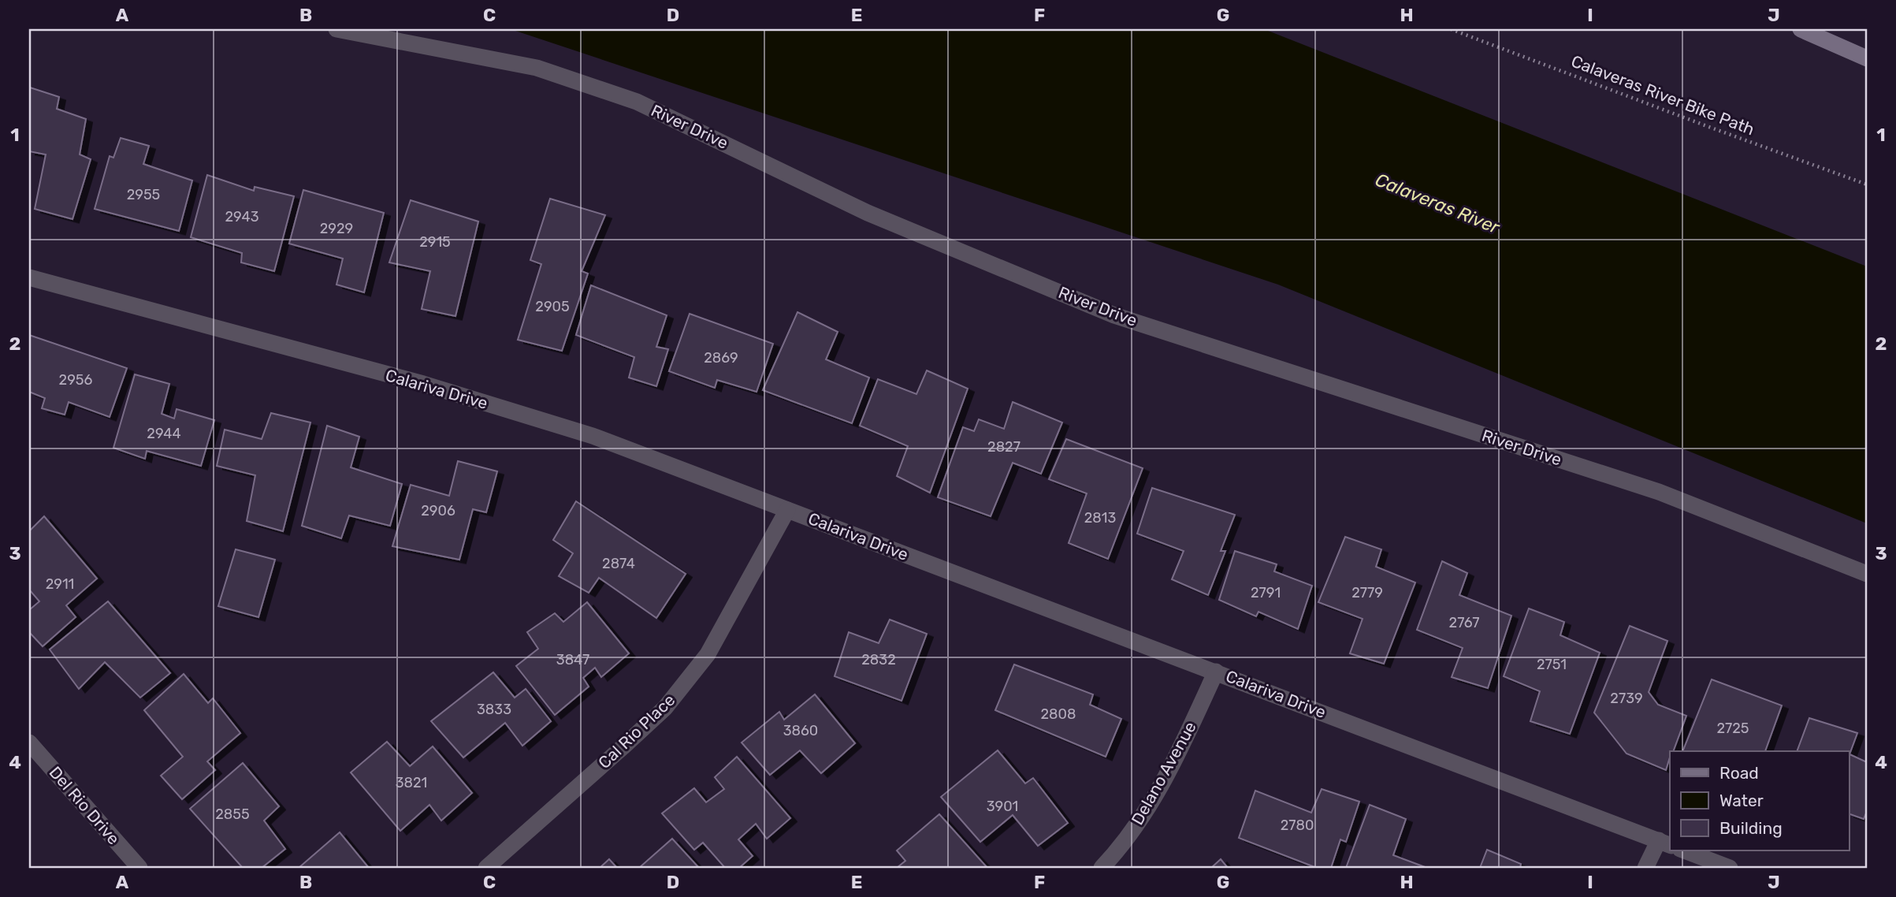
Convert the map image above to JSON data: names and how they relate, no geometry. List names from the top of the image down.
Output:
{
  "streets": {
    "street": [
      "River Drive",
      "Calariva Drive",
      "Cal Rio Place",
      "Delano Avenue",
      "Del Rio Drive"
    ],
    "path": ["Calaveras River Bike Path"]
  },
  "crossings": [
    ["Calariva Drive", "Cal Rio Place"],
    ["Calariva Drive", "Delano Avenue"]
  ],
  "water": ["Calaveras River"],
  "house_numbers": [
    "2955",
    "2943",
    "2929",
    "2915",
    "2905",
    "2869",
    "2956",
    "2944",
    "2827",
    "2906",
    "2813",
    "2874",
    "2911",
    "2791",
    "2779",
    "2767",
    "3847",
    "2832",
    "2751",
    "2739",
    "3833",
    "2808",
    "2725",
    "3860",
    "3821",
    "3901",
    "2855",
    "2780"
  ],
  "legend": ["Road", "Water", "Building"],
  "grid": {
    "columns": [
      "A",
      "B",
      "C",
      "D",
      "E",
      "F",
      "G",
      "H",
      "I",
      "J"
    ],
    "rows": [
      "1",
      "2",
      "3",
      "4"
    ]
  }
}
